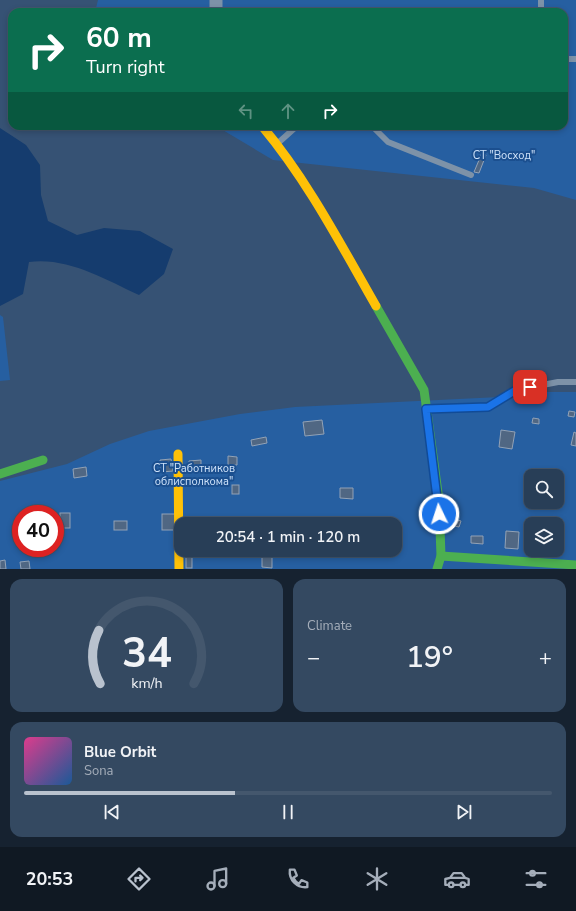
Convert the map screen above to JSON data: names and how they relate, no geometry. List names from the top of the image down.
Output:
{
  "parks": ["СТ \"Восход\"", "СТ \"Работников облисполкома\""],
  "page": {
    "turn": ["60 m", "Turn right"],
    "limit": "40",
    "trip": "20:54 · 1 min · 120 m",
    "tile": "Climate",
    "heat": ["−", "19°", "+"],
    "song": ["Blue Orbit", "Sona"],
    "tabs": "20:53",
    "gauge": ["34", "km/h"]
  }
}
